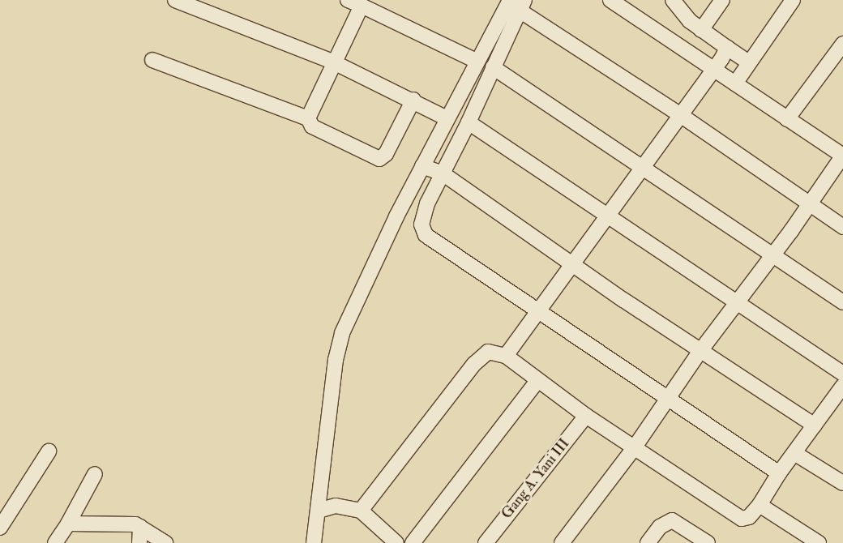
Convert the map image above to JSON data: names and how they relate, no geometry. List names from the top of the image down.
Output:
{
  "streets": {
    "street": ["Gang A. Yani III"]
  }
}
